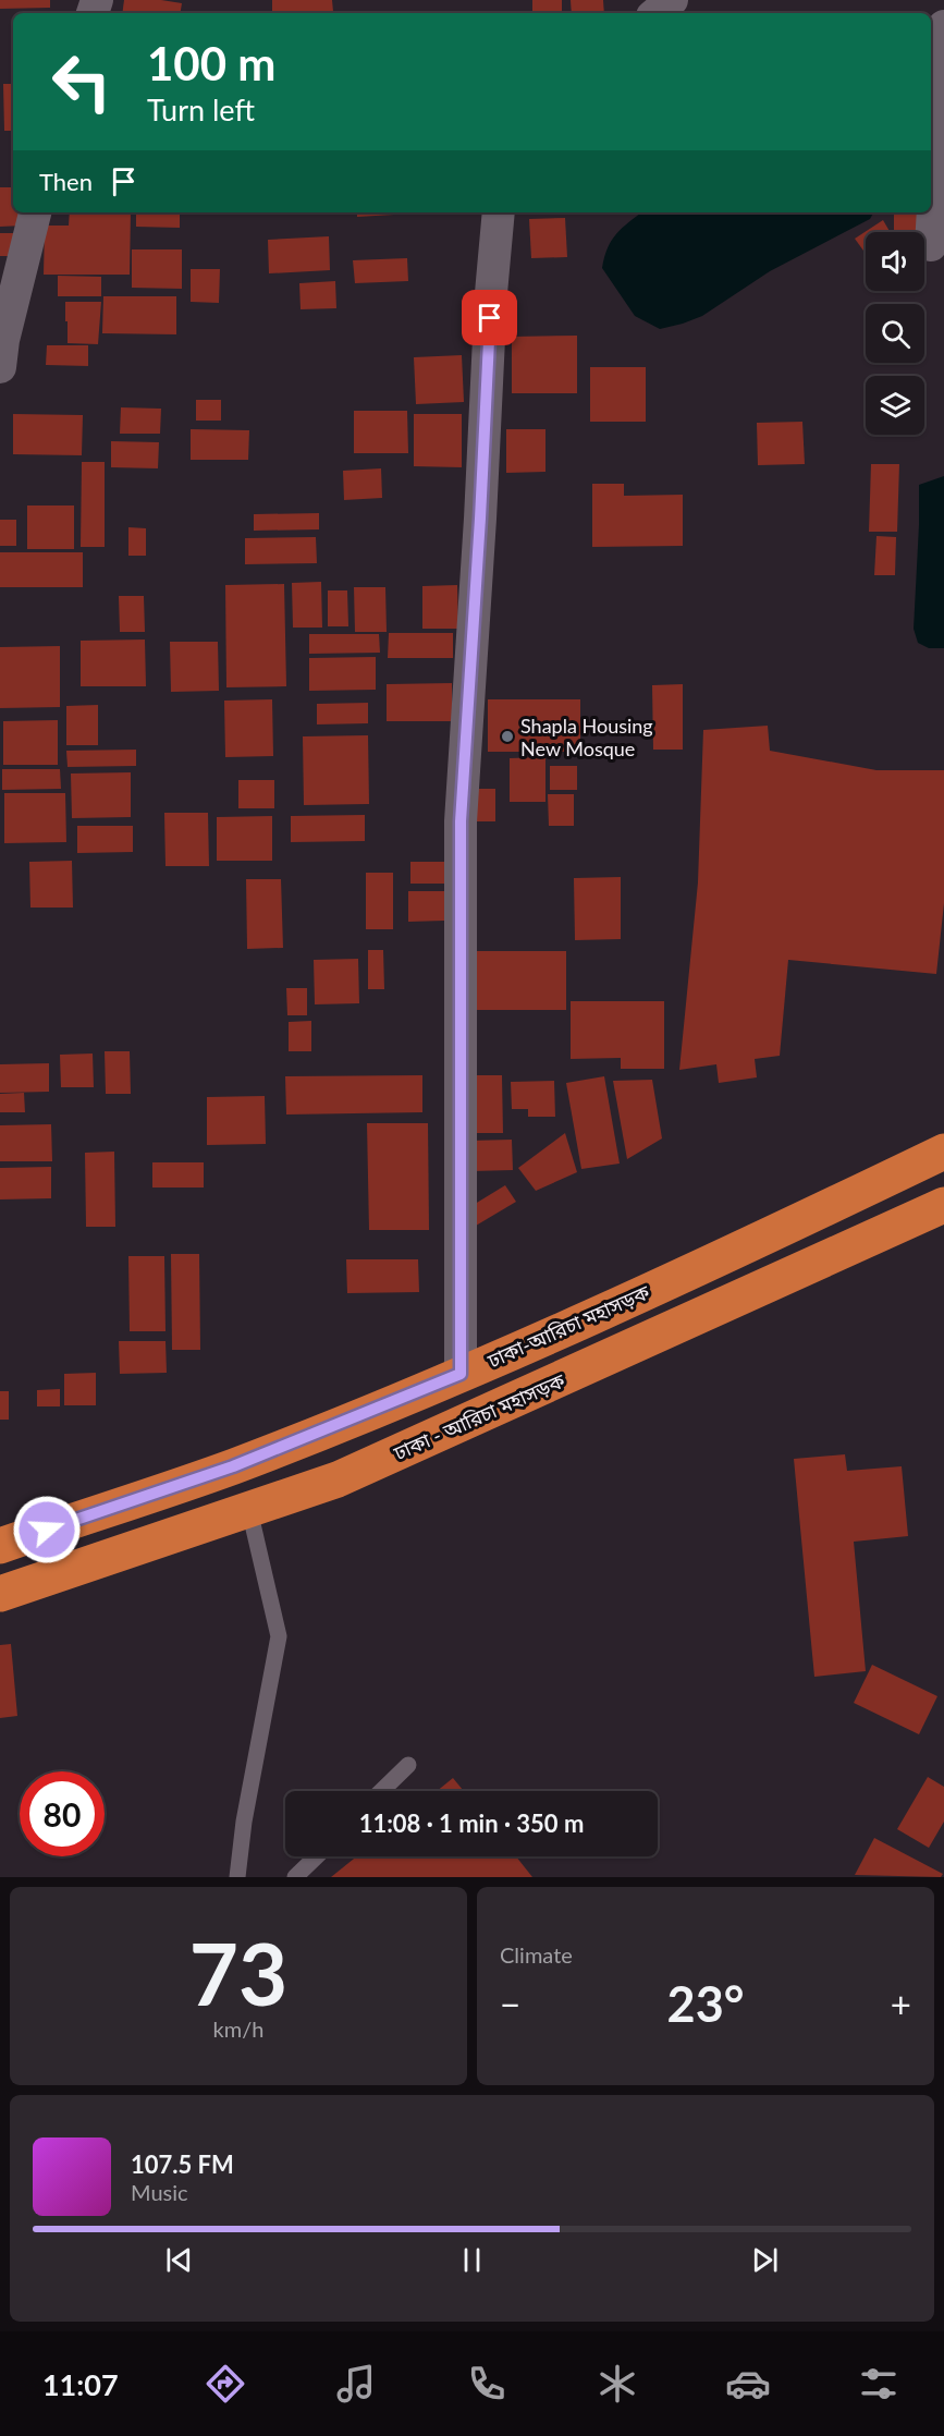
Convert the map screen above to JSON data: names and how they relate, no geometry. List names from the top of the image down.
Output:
{
  "streets": {
    "highway": ["ঢাকা-আরিচা মহাসড়ক", "ঢাকা - আরিচা মহাসড়ক"]
  },
  "places": ["Shapla Housing New Mosque"],
  "page": {
    "turn": ["100 m", "Turn left"],
    "then": "Then",
    "limit": "80",
    "trip": "11:08 · 1 min · 350 m",
    "tile": [
      ["73", "km/h"],
      "Climate"
    ],
    "heat": ["−", "23°", "+"],
    "song": ["107.5 FM", "Music"],
    "tabs": "11:07"
  }
}
